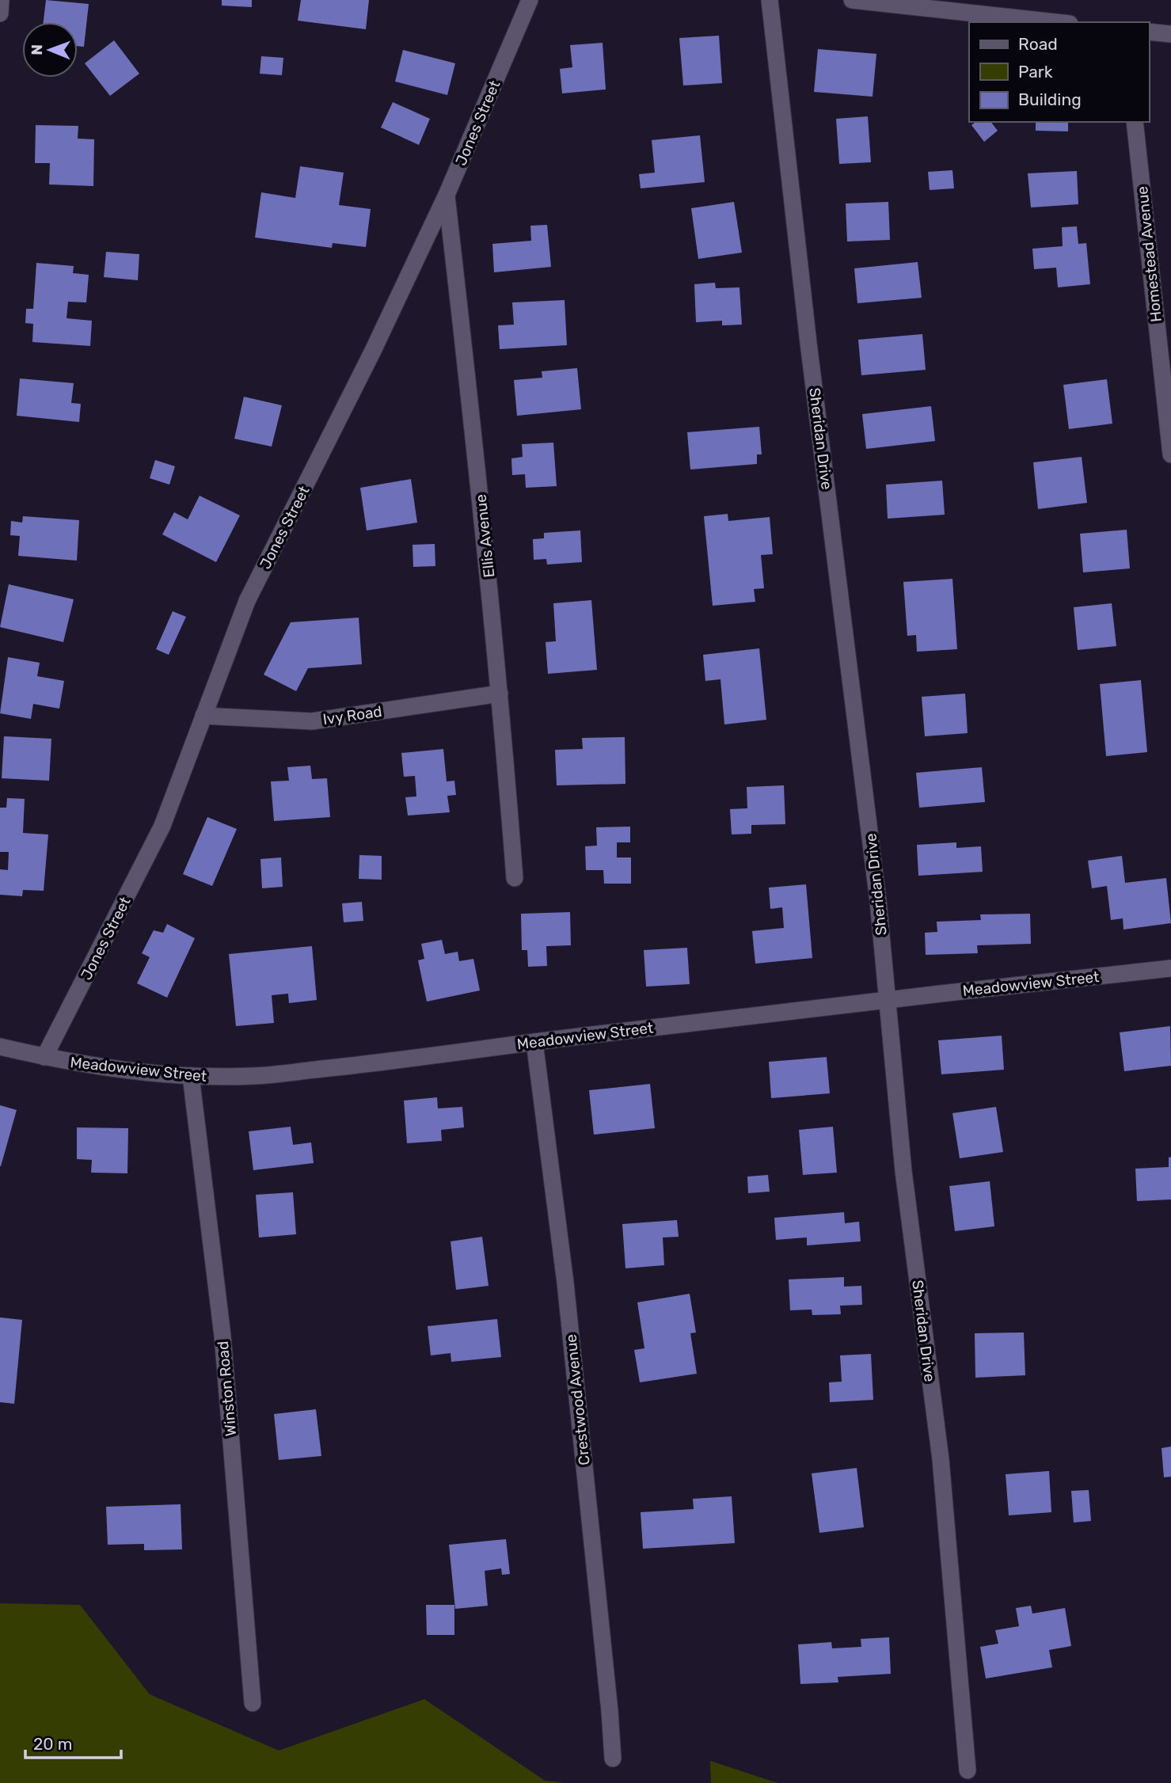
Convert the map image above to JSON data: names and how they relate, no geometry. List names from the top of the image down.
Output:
{
  "streets": {
    "street": [
      "Jones Street",
      "Homestead Avenue",
      "Sheridan Drive",
      "Ellis Avenue",
      "Ivy Road",
      "Meadowview Street",
      "Winston Road",
      "Crestwood Avenue"
    ]
  },
  "crossings": [
    ["Jones Street", "Ellis Avenue"],
    ["Jones Street", "Ivy Road"],
    ["Jones Street", "Meadowview Street"],
    ["Sheridan Drive", "Meadowview Street"],
    ["Ellis Avenue", "Ivy Road"],
    ["Meadowview Street", "Winston Road"],
    ["Meadowview Street", "Crestwood Avenue"]
  ],
  "legend": ["Road", "Park", "Building"],
  "scale_bar": "20 m",
  "north": "left"
}
